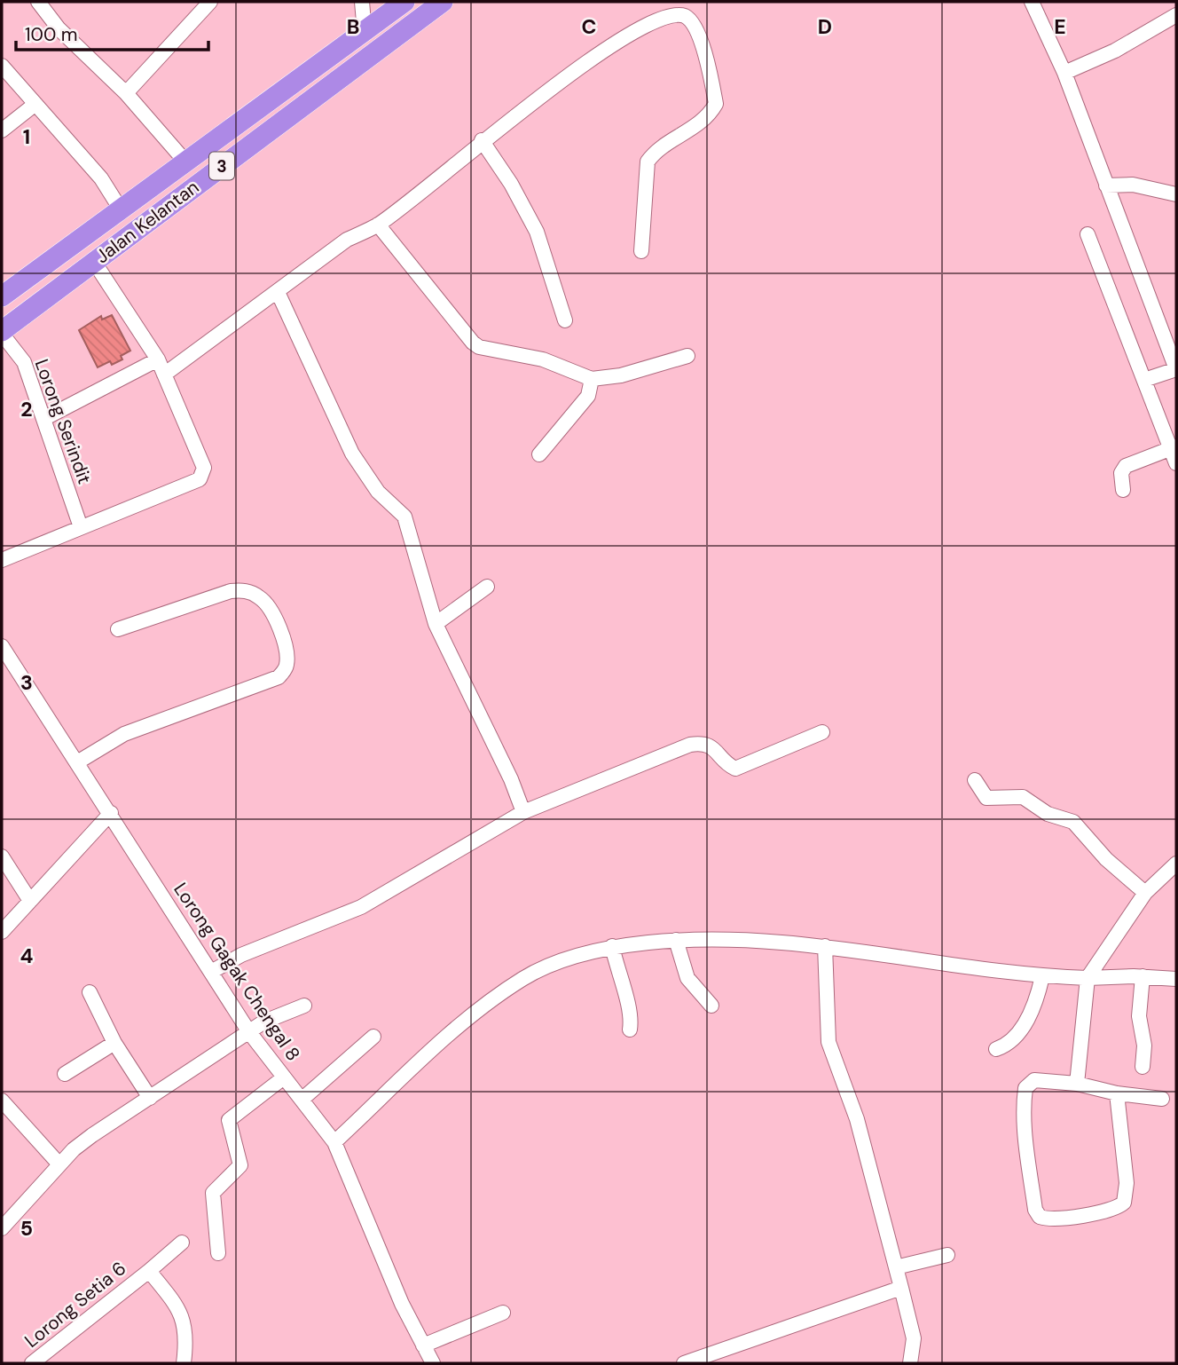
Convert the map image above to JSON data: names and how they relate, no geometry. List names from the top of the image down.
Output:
{
  "streets": {
    "highway": ["3", "Jalan Kelantan"],
    "street": ["Lorong Serindit", "Lorong Gagak Chengal 8", "Lorong Setia 6"]
  },
  "crossings": [
    ["Jalan Kelantan", "Lorong Serindit"]
  ],
  "scale_bar": "100 m",
  "grid": {
    "columns": [
      "B",
      "C",
      "D",
      "E"
    ],
    "rows": [
      "1",
      "2",
      "3",
      "4",
      "5"
    ]
  }
}
